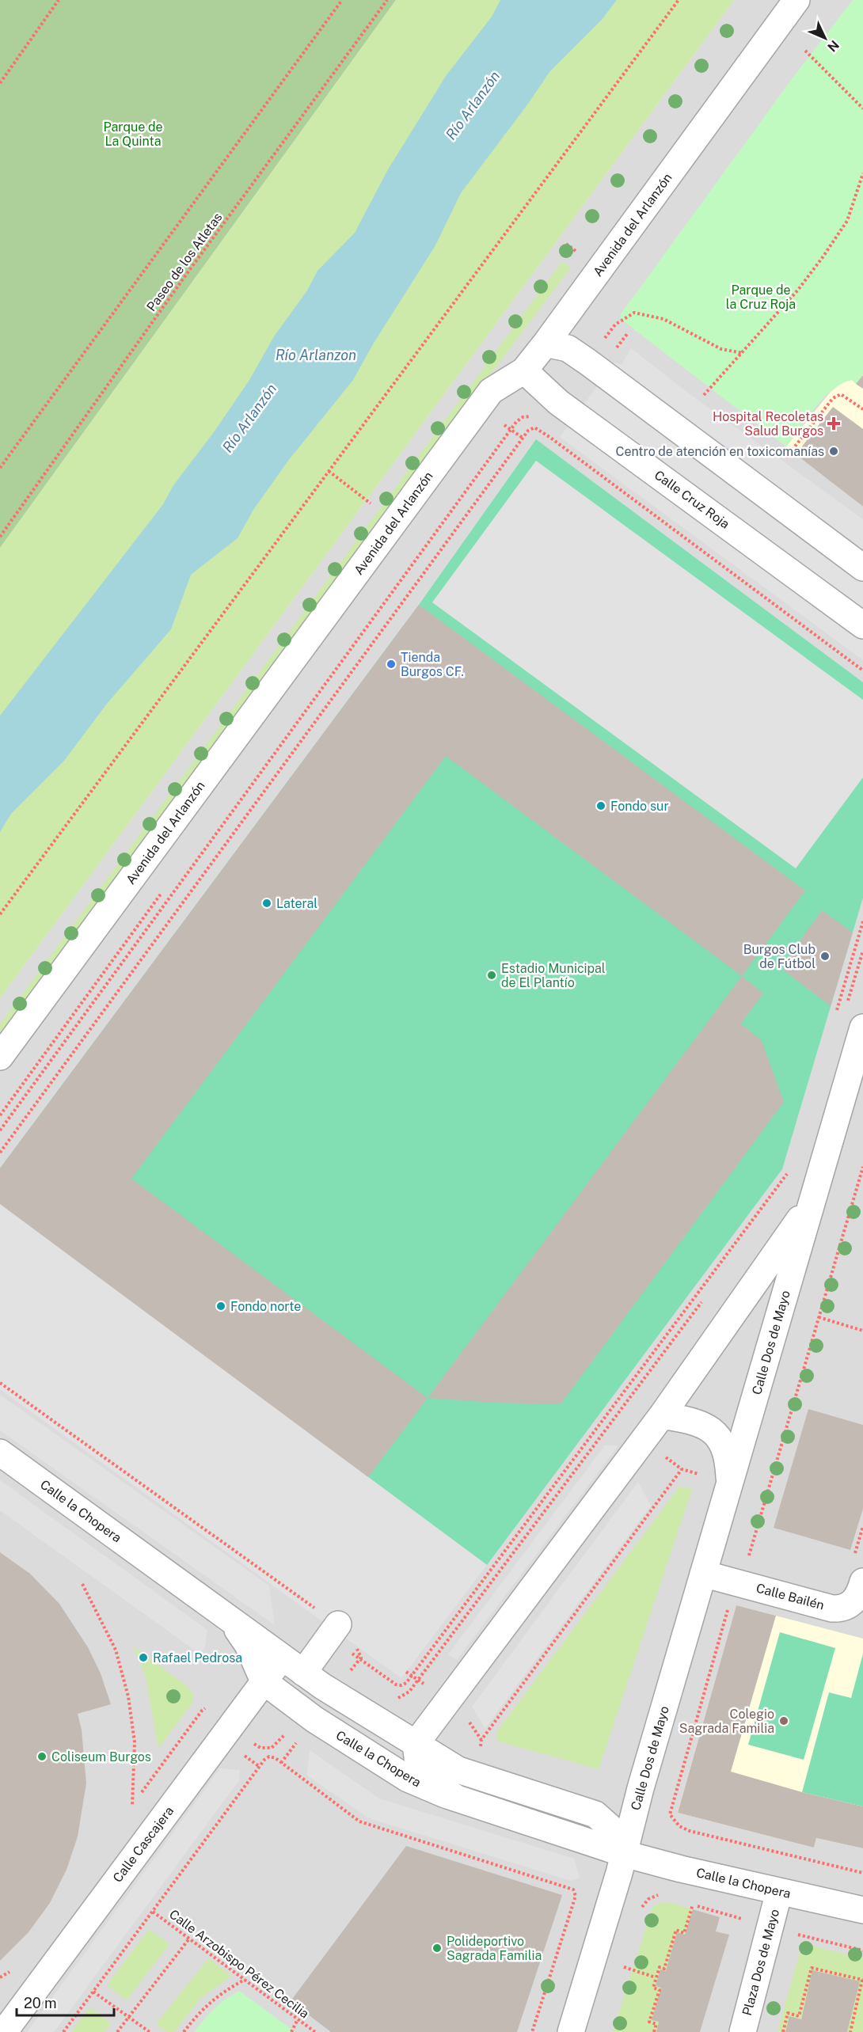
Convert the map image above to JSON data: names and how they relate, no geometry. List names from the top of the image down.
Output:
{
  "streets": {
    "street": [
      "Avenida del Arlanzón",
      "Calle Cruz Roja",
      "Calle Dos de Mayo",
      "Calle la Chopera",
      "Calle Bailén",
      "Calle Cascajera",
      "Plaza Dos de Mayo"
    ],
    "path": ["Paseo de los Atletas", "Calle Arzobispo Pérez Cecilia"]
  },
  "crossings": [
    ["Avenida del Arlanzón", "Calle Cruz Roja"],
    ["Calle Dos de Mayo", "Calle la Chopera"],
    ["Calle Dos de Mayo", "Calle Bailén"],
    ["Calle la Chopera", "Calle Cascajera"],
    ["Calle la Chopera", "Plaza Dos de Mayo"]
  ],
  "water": ["Río Arlanzón", "Río Arlanzon"],
  "parks": ["Parque de La Quinta", "Parque de la Cruz Roja"],
  "places": {
    "health": ["Hospital Recoletas Salud Burgos"],
    "other": [
      "Centro de atención en toxicomanías",
      "Tienda Burgos CF.",
      "Fondo sur",
      "Lateral",
      "Burgos Club de Fútbol",
      "Estadio Municipal de El Plantío",
      "Fondo norte",
      "Rafael Pedrosa",
      "Colegio Sagrada Familia",
      "Coliseum Burgos",
      "Polideportivo Sagrada Familia"
    ]
  },
  "scale_bar": "20 m",
  "north": "bottom right"
}
